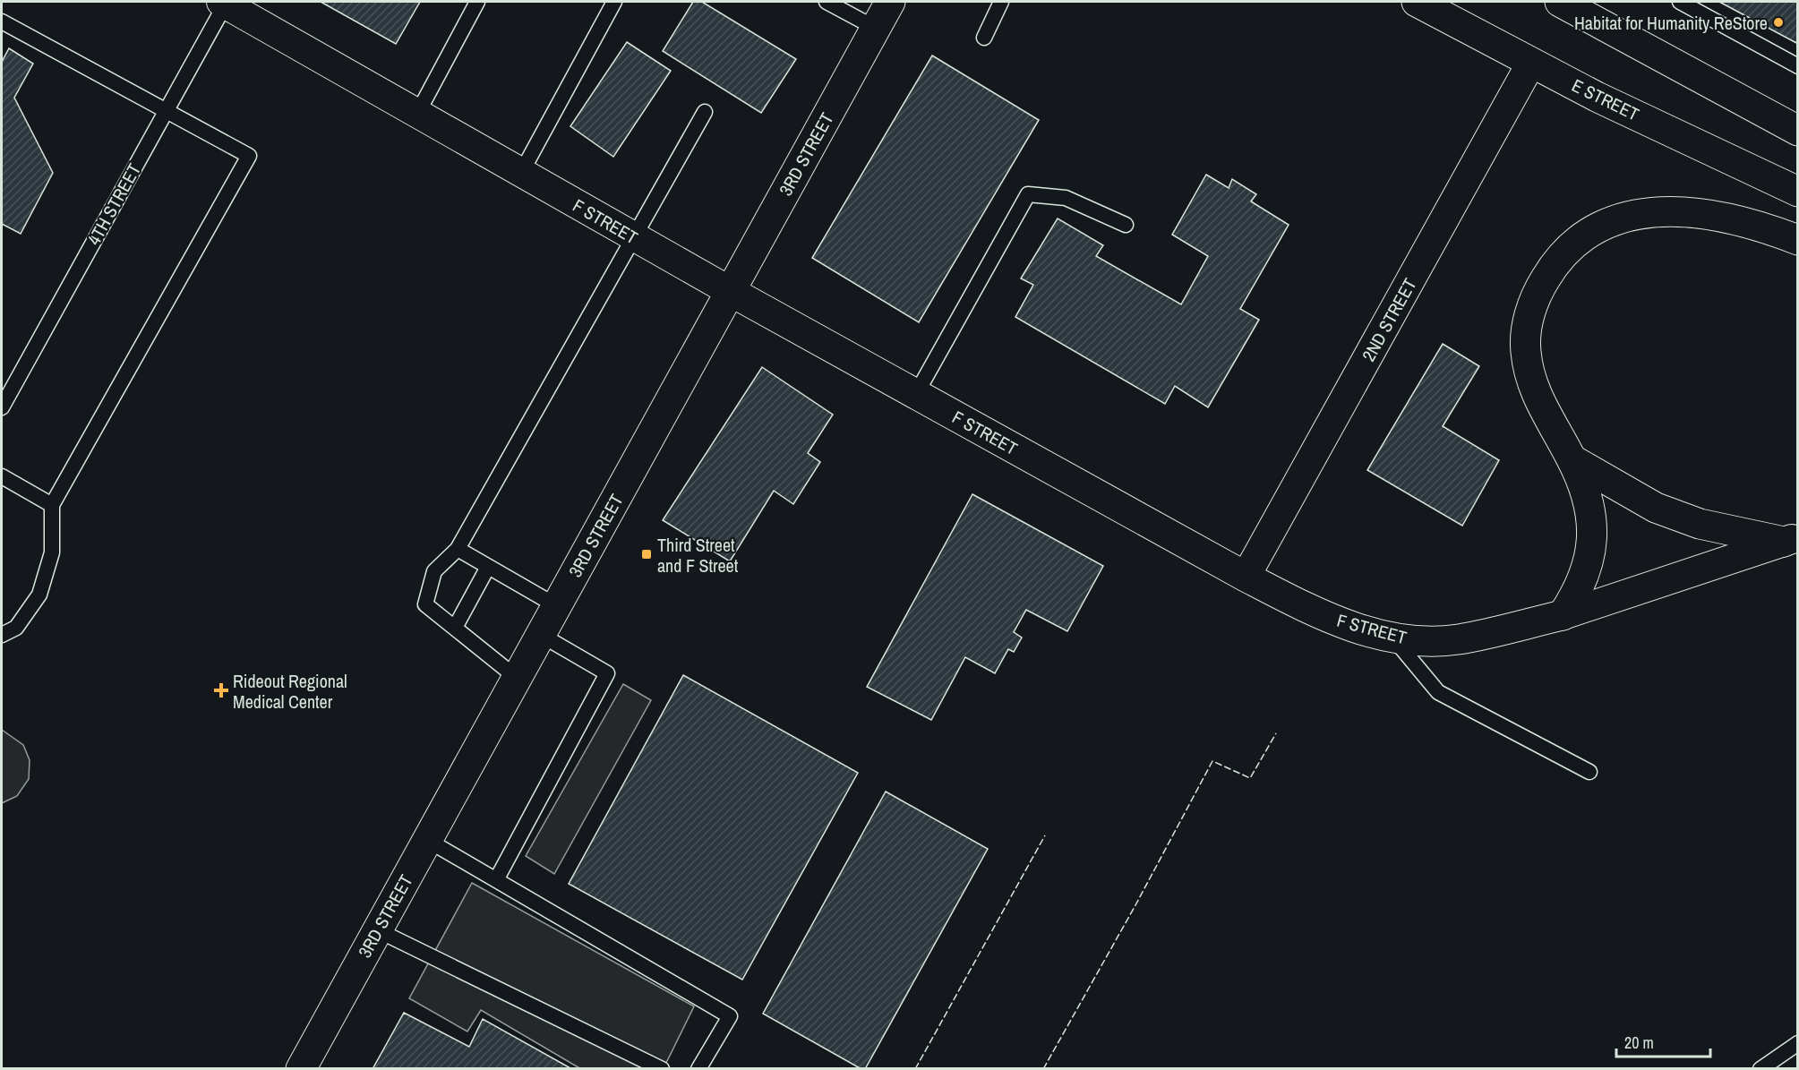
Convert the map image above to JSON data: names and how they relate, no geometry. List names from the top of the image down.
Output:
{
  "streets": {
    "main road": ["E STREET", "3RD STREET", "F STREET"],
    "street": ["2ND STREET"],
    "lane": ["4TH STREET"]
  },
  "crossings": [
    ["E STREET", "2ND STREET"],
    ["3RD STREET", "F STREET"],
    ["4TH STREET", "F STREET"],
    ["F STREET", "2ND STREET"]
  ],
  "places": {
    "other": ["Habitat for Humanity ReStore"],
    "transit": ["Third Street and F Street"],
    "health": ["Rideout Regional Medical Center"]
  },
  "scale_bar": "20 m"
}
